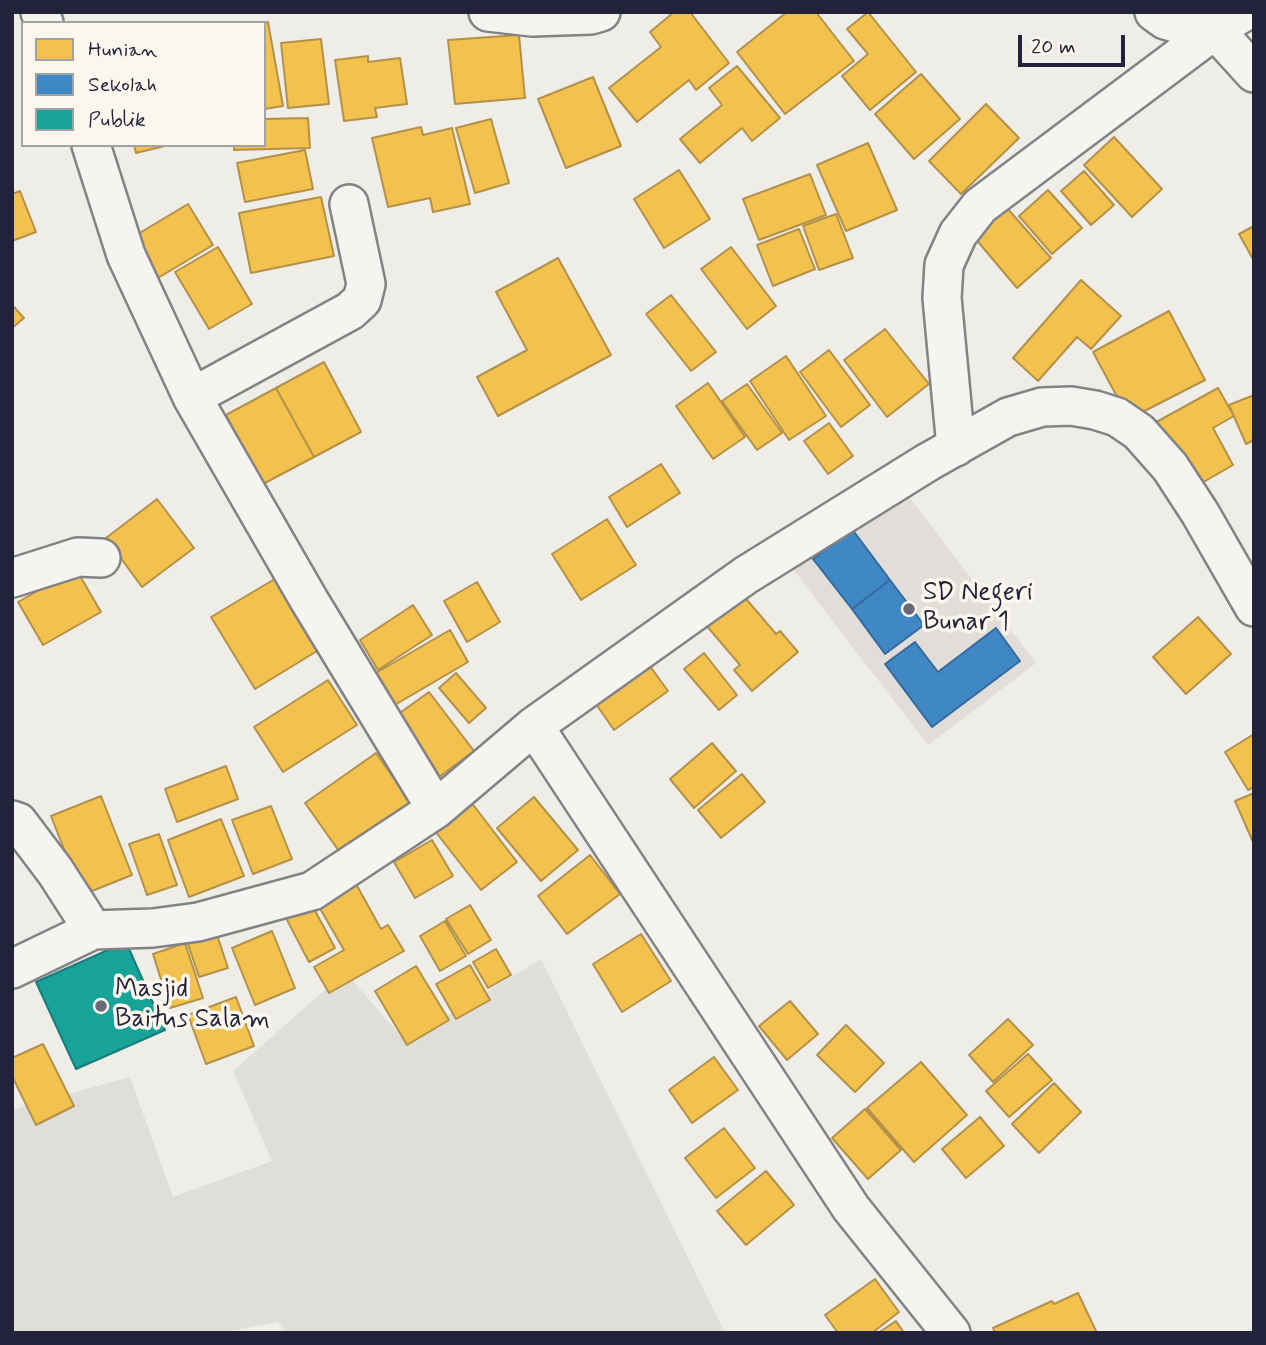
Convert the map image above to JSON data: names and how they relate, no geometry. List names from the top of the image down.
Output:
{
  "places": ["SD Negeri Bunar 1", "Masjid Baitus Salam"],
  "legend": ["Hunian", "Sekolah", "Publik"],
  "scale_bar": "20 m"
}
